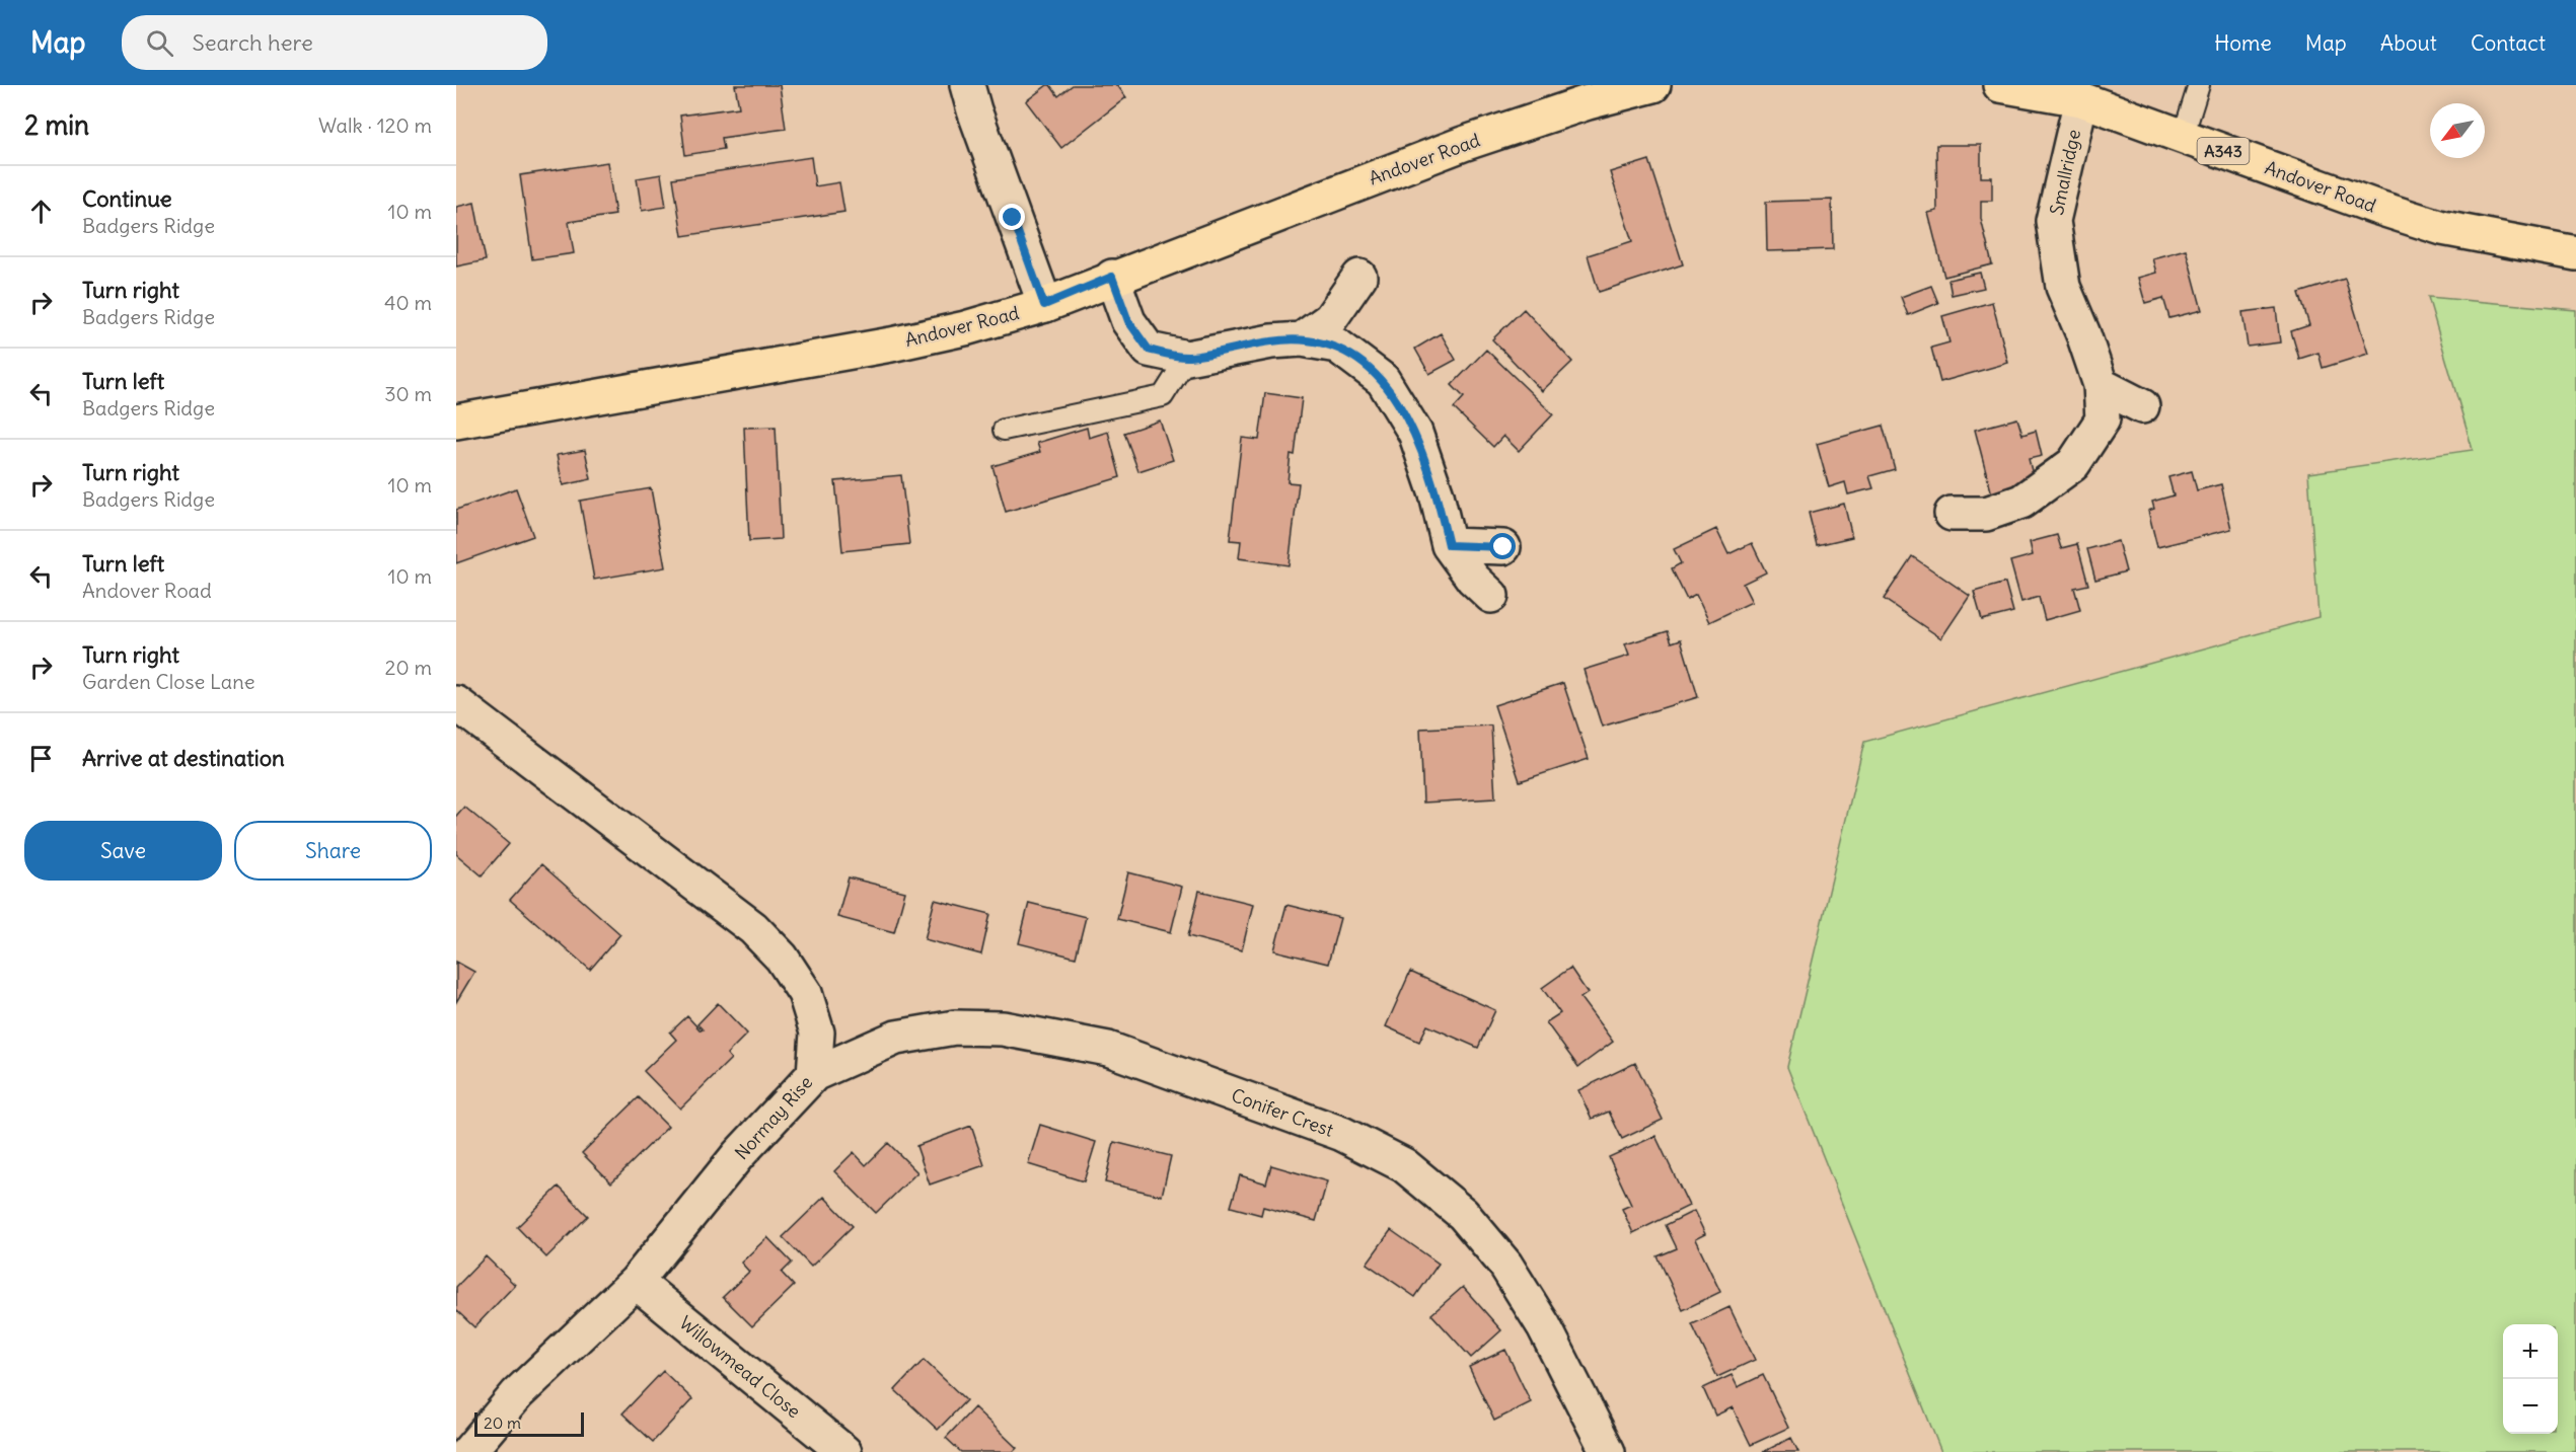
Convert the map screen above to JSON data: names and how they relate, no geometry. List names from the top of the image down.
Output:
{
  "streets": {
    "main road": ["A343", "Andover Road"],
    "street": [
      "Smallridge",
      "Conifer Crest",
      "Normay Rise",
      "Willowmead Close"
    ]
  },
  "crossings": [
    ["Andover Road", "Smallridge"],
    ["Conifer Crest", "Normay Rise"],
    ["Normay Rise", "Willowmead Close"]
  ],
  "scale_bar": "20 m",
  "north": "bottom left",
  "page": {
    "header": "Map",
    "search": "Search here",
    "nav": [
      "Home",
      "Map",
      "About",
      "Contact"
    ],
    "heading": ["2 min", "Walk · 120 m"],
    "list": [
      ["Continue", "Badgers Ridge", "10 m"],
      ["Turn right", "Badgers Ridge", "40 m"],
      ["Turn left", "Badgers Ridge", "30 m"],
      ["Turn right", "Badgers Ridge", "10 m"],
      ["Turn left", "Andover Road", "10 m"],
      ["Turn right", "Garden Close Lane", "20 m"],
      "Arrive at destination"
    ],
    "buttons": ["Save", "Share"],
    "map_buttons": ["+", "−"],
    "scale": "20 m"
  }
}
